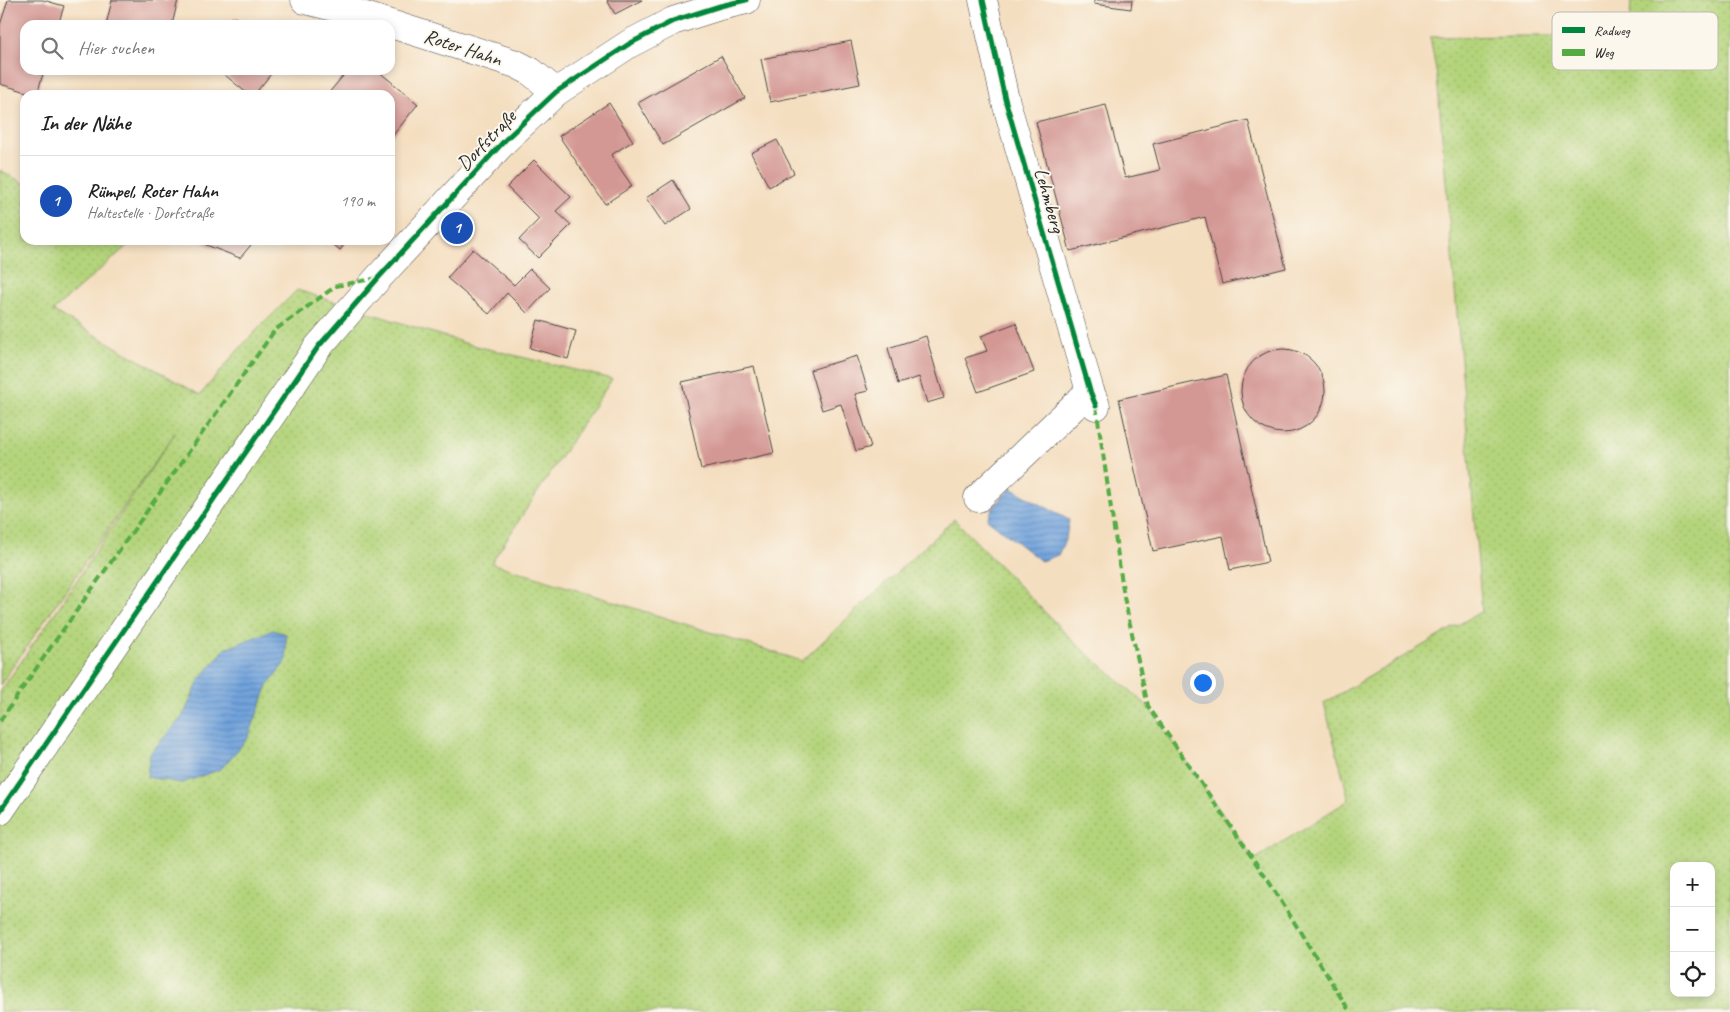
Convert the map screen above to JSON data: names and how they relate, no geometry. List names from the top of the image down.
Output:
{
  "streets": {
    "street": ["Roter Hahn", "Dorfstraße", "Lehmberg"]
  },
  "crossings": [
    ["Roter Hahn", "Dorfstraße"]
  ],
  "legend": ["Radweg", "Weg"],
  "page": {
    "search": "Hier suchen",
    "heading": "In der Nähe",
    "list": [
      {
        "mark": "1",
        "name": "Rümpel, Roter Hahn",
        "note": "Haltestelle · Dorfstraße",
        "value": "190 m"
      }
    ],
    "pins": "1",
    "map_buttons": ["+", "−"]
  }
}
